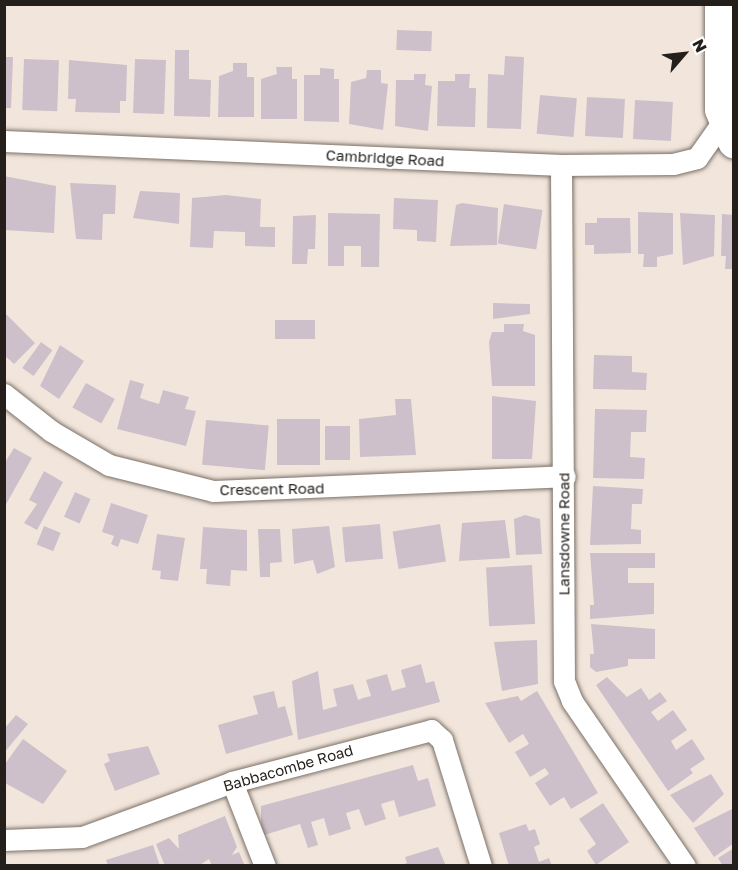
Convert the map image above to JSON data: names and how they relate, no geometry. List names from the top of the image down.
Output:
{
  "streets": {
    "street": [
      "Cambridge Road",
      "Crescent Road",
      "Lansdowne Road",
      "Babbacombe Road"
    ]
  },
  "crossings": [
    ["Cambridge Road", "Lansdowne Road"],
    ["Crescent Road", "Lansdowne Road"]
  ],
  "north": "top right"
}
